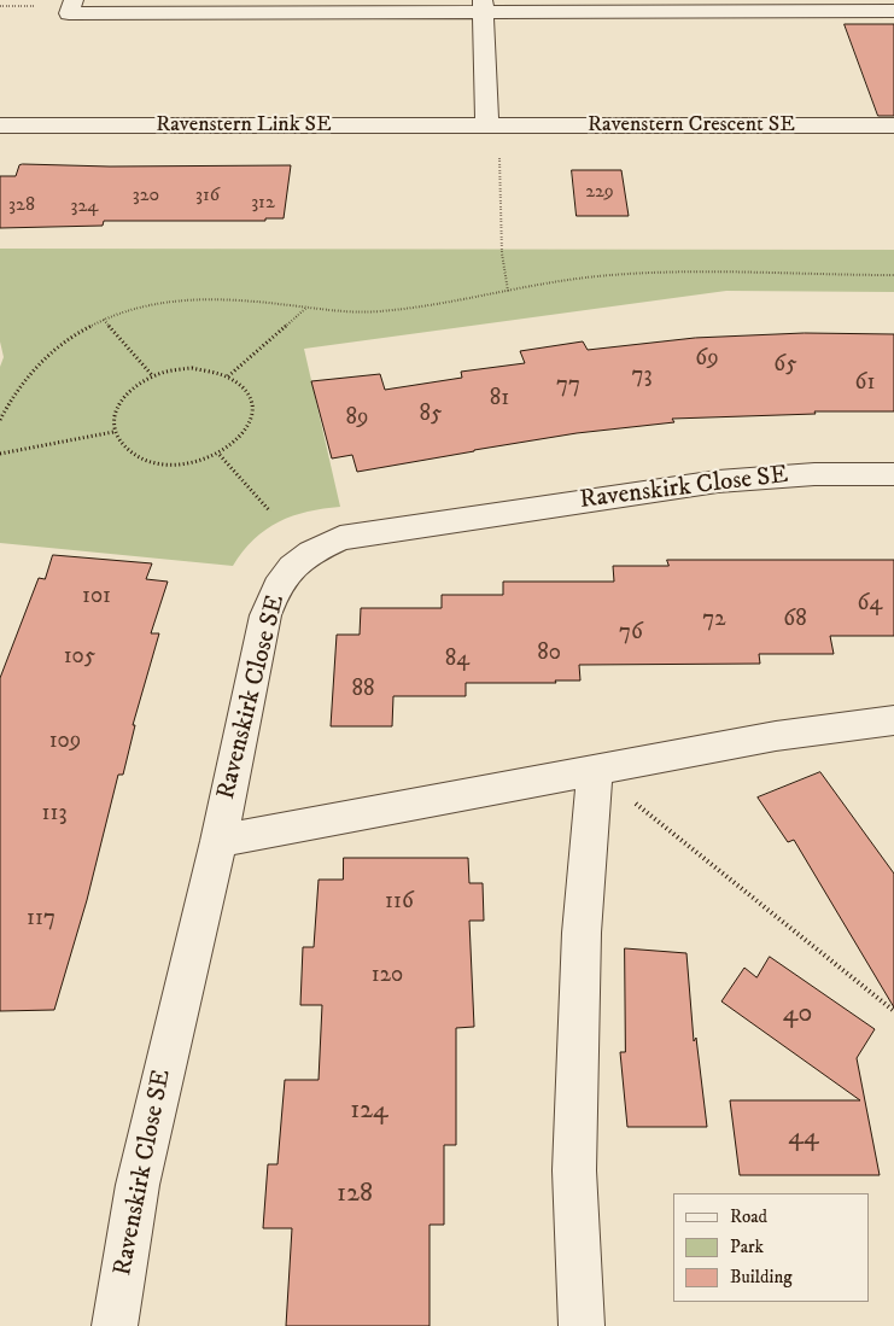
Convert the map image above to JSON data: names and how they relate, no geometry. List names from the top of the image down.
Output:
{
  "streets": {
    "street": ["Ravenstern Link SE", "Ravenstern Crescent SE", "Ravenskirk Close SE"]
  },
  "crossings": [
    ["Ravenstern Link SE", "Ravenstern Crescent SE"]
  ],
  "house_numbers": [
    "229",
    "320",
    "316",
    "312",
    "328",
    "324",
    "69",
    "65",
    "73",
    "61",
    "77",
    "81",
    "85",
    "89",
    "101",
    "64",
    "72",
    "68",
    "76",
    "80",
    "105",
    "84",
    "88",
    "109",
    "113",
    "116",
    "117",
    "120",
    "40",
    "124",
    "44",
    "128"
  ],
  "legend": ["Road", "Park", "Building"]
}
